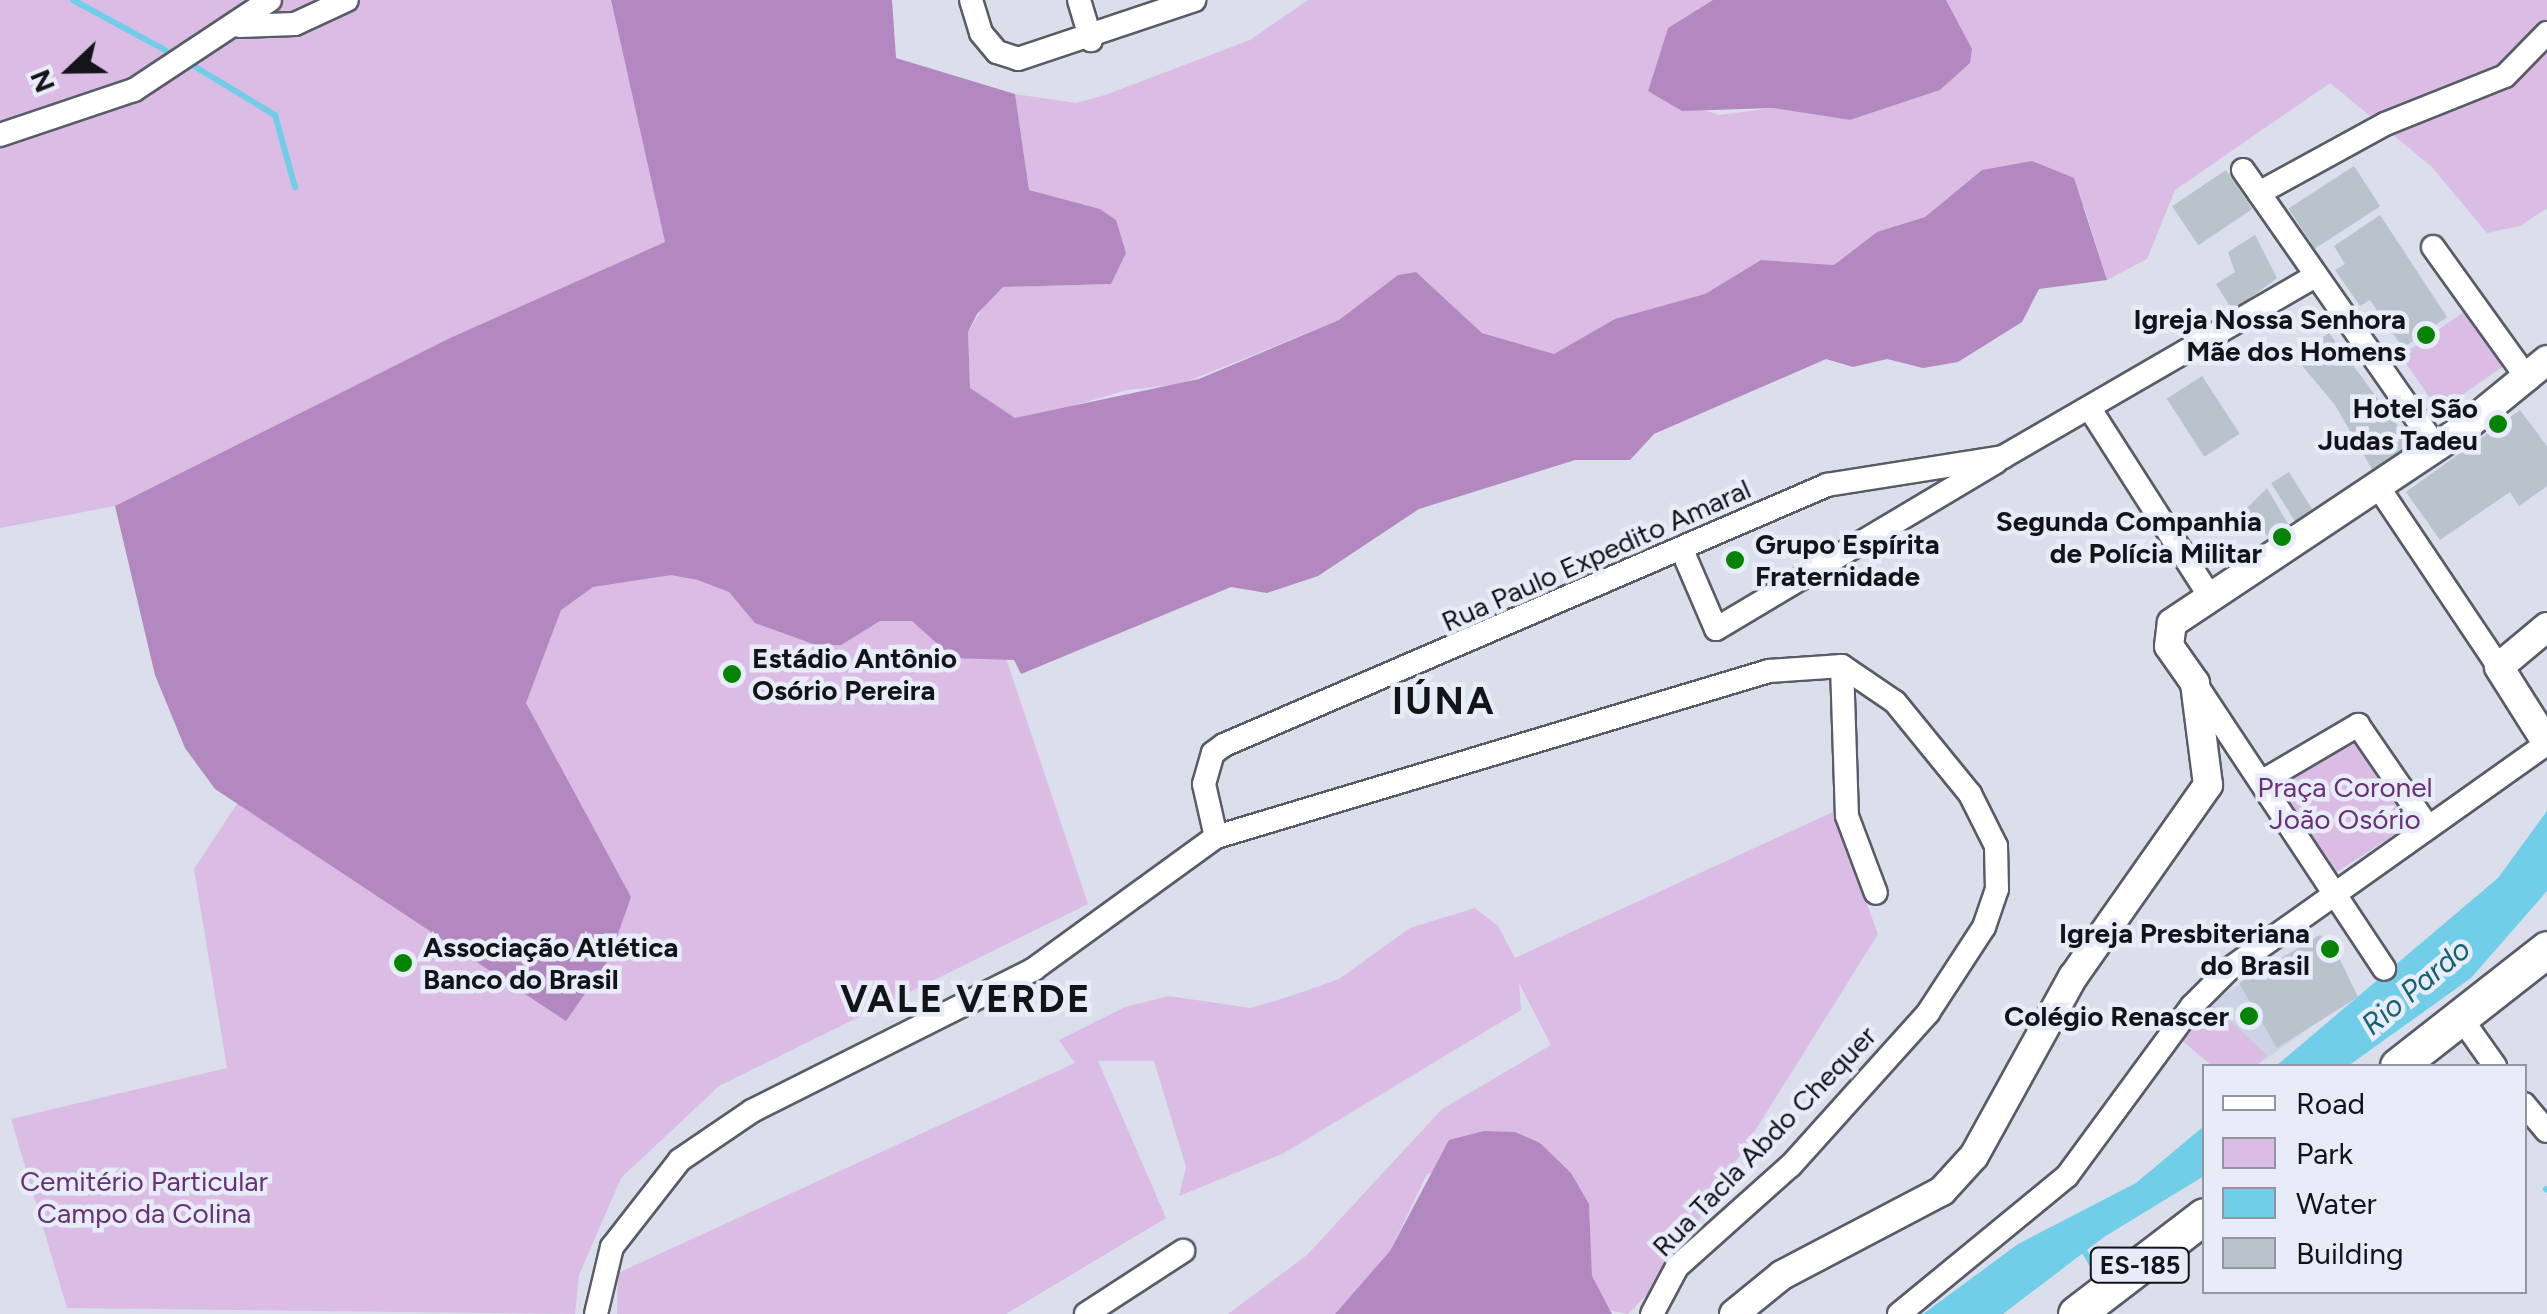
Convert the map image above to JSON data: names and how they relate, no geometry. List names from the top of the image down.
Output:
{
  "streets": {
    "main road": ["ES-185"],
    "street": ["Rua Paulo Expedito Amaral", "Rua Tacla Abdo Chequer"]
  },
  "districts": ["IÚNA", "VALE VERDE"],
  "water": ["Rio Pardo"],
  "parks": ["Praça Coronel João Osório", "Cemitério Particular Campo da Colina"],
  "places": [
    "Igreja Nossa Senhora Mãe dos Homens",
    "Hotel São Judas Tadeu",
    "Segunda Companhia de Polícia Militar",
    "Grupo Espírita Fraternidade",
    "Estádio Antônio Osório Pereira",
    "Igreja Presbiteriana do Brasil",
    "Associação Atlética Banco do Brasil",
    "Colégio Renascer"
  ],
  "legend": [
    "Road",
    "Park",
    "Water",
    "Building"
  ],
  "north": "left"
}
